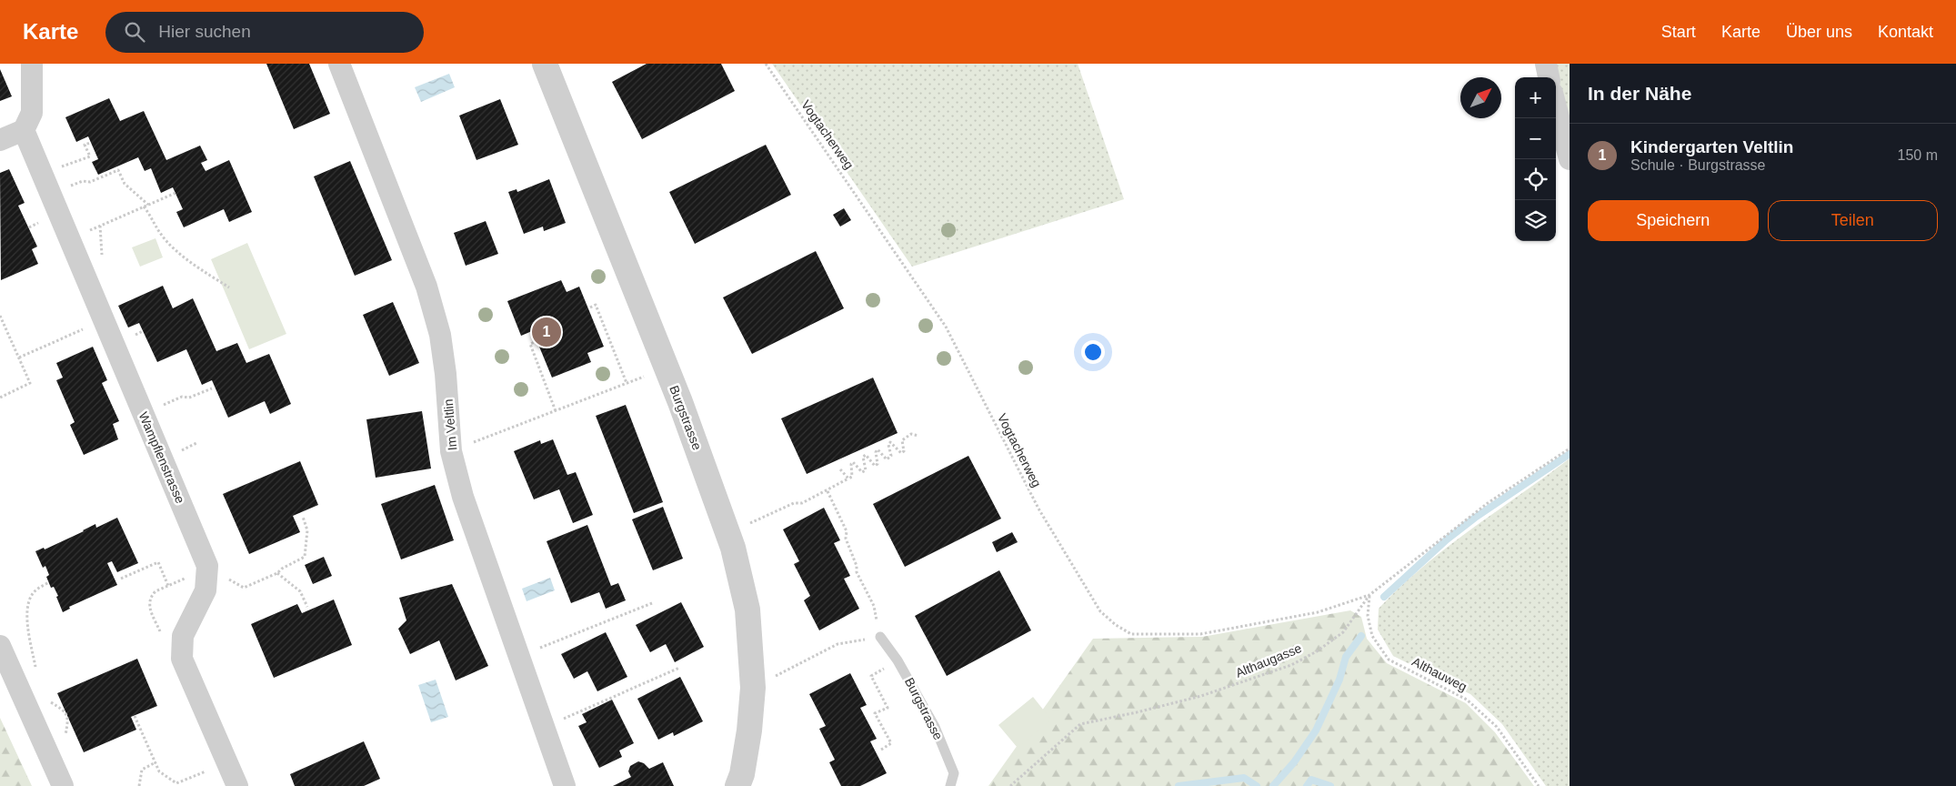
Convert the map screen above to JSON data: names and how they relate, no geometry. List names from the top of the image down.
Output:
{
  "streets": {
    "street": ["Burgstrasse", "Im Veltlin", "Wampflenstrasse"],
    "path": ["Vogtacherweg", "Althaugasse", "Althauweg"]
  },
  "crossings": [
    ["Vogtacherweg", "Althaugasse"],
    ["Vogtacherweg", "Althauweg"],
    ["Althaugasse", "Althauweg"]
  ],
  "north": "top right",
  "page": {
    "header": "Karte",
    "search": "Hier suchen",
    "nav": [
      "Start",
      "Karte",
      "Über uns",
      "Kontakt"
    ],
    "heading": "In der Nähe",
    "map_buttons": ["+", "−"],
    "list": [
      {
        "mark": "1",
        "name": "Kindergarten Veltlin",
        "note": "Schule · Burgstrasse",
        "value": "150 m"
      }
    ],
    "buttons": ["Speichern", "Teilen"],
    "pins": "1"
  }
}
